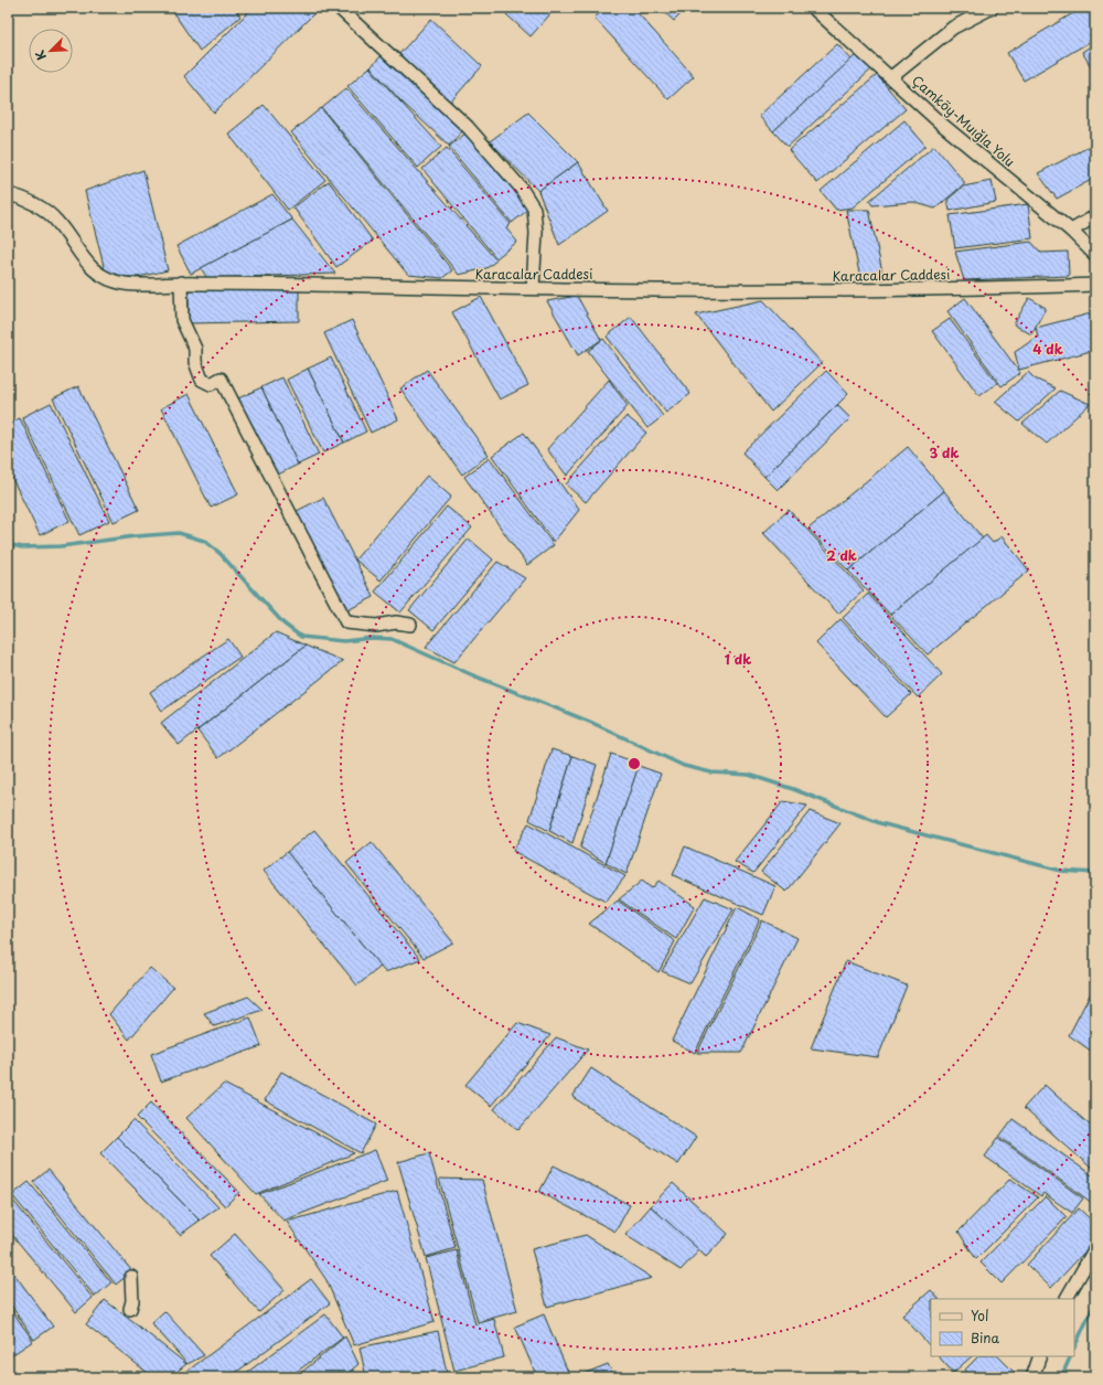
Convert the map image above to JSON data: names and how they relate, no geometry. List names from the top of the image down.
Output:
{
  "streets": {
    "street": ["Çamköy-Muığla Yolu", "Karacalar Caddesi"]
  },
  "legend": ["Yol", "Bina"],
  "north": "bottom left",
  "rings": [
    "4 dk",
    "3 dk",
    "2 dk",
    "1 dk"
  ]
}
